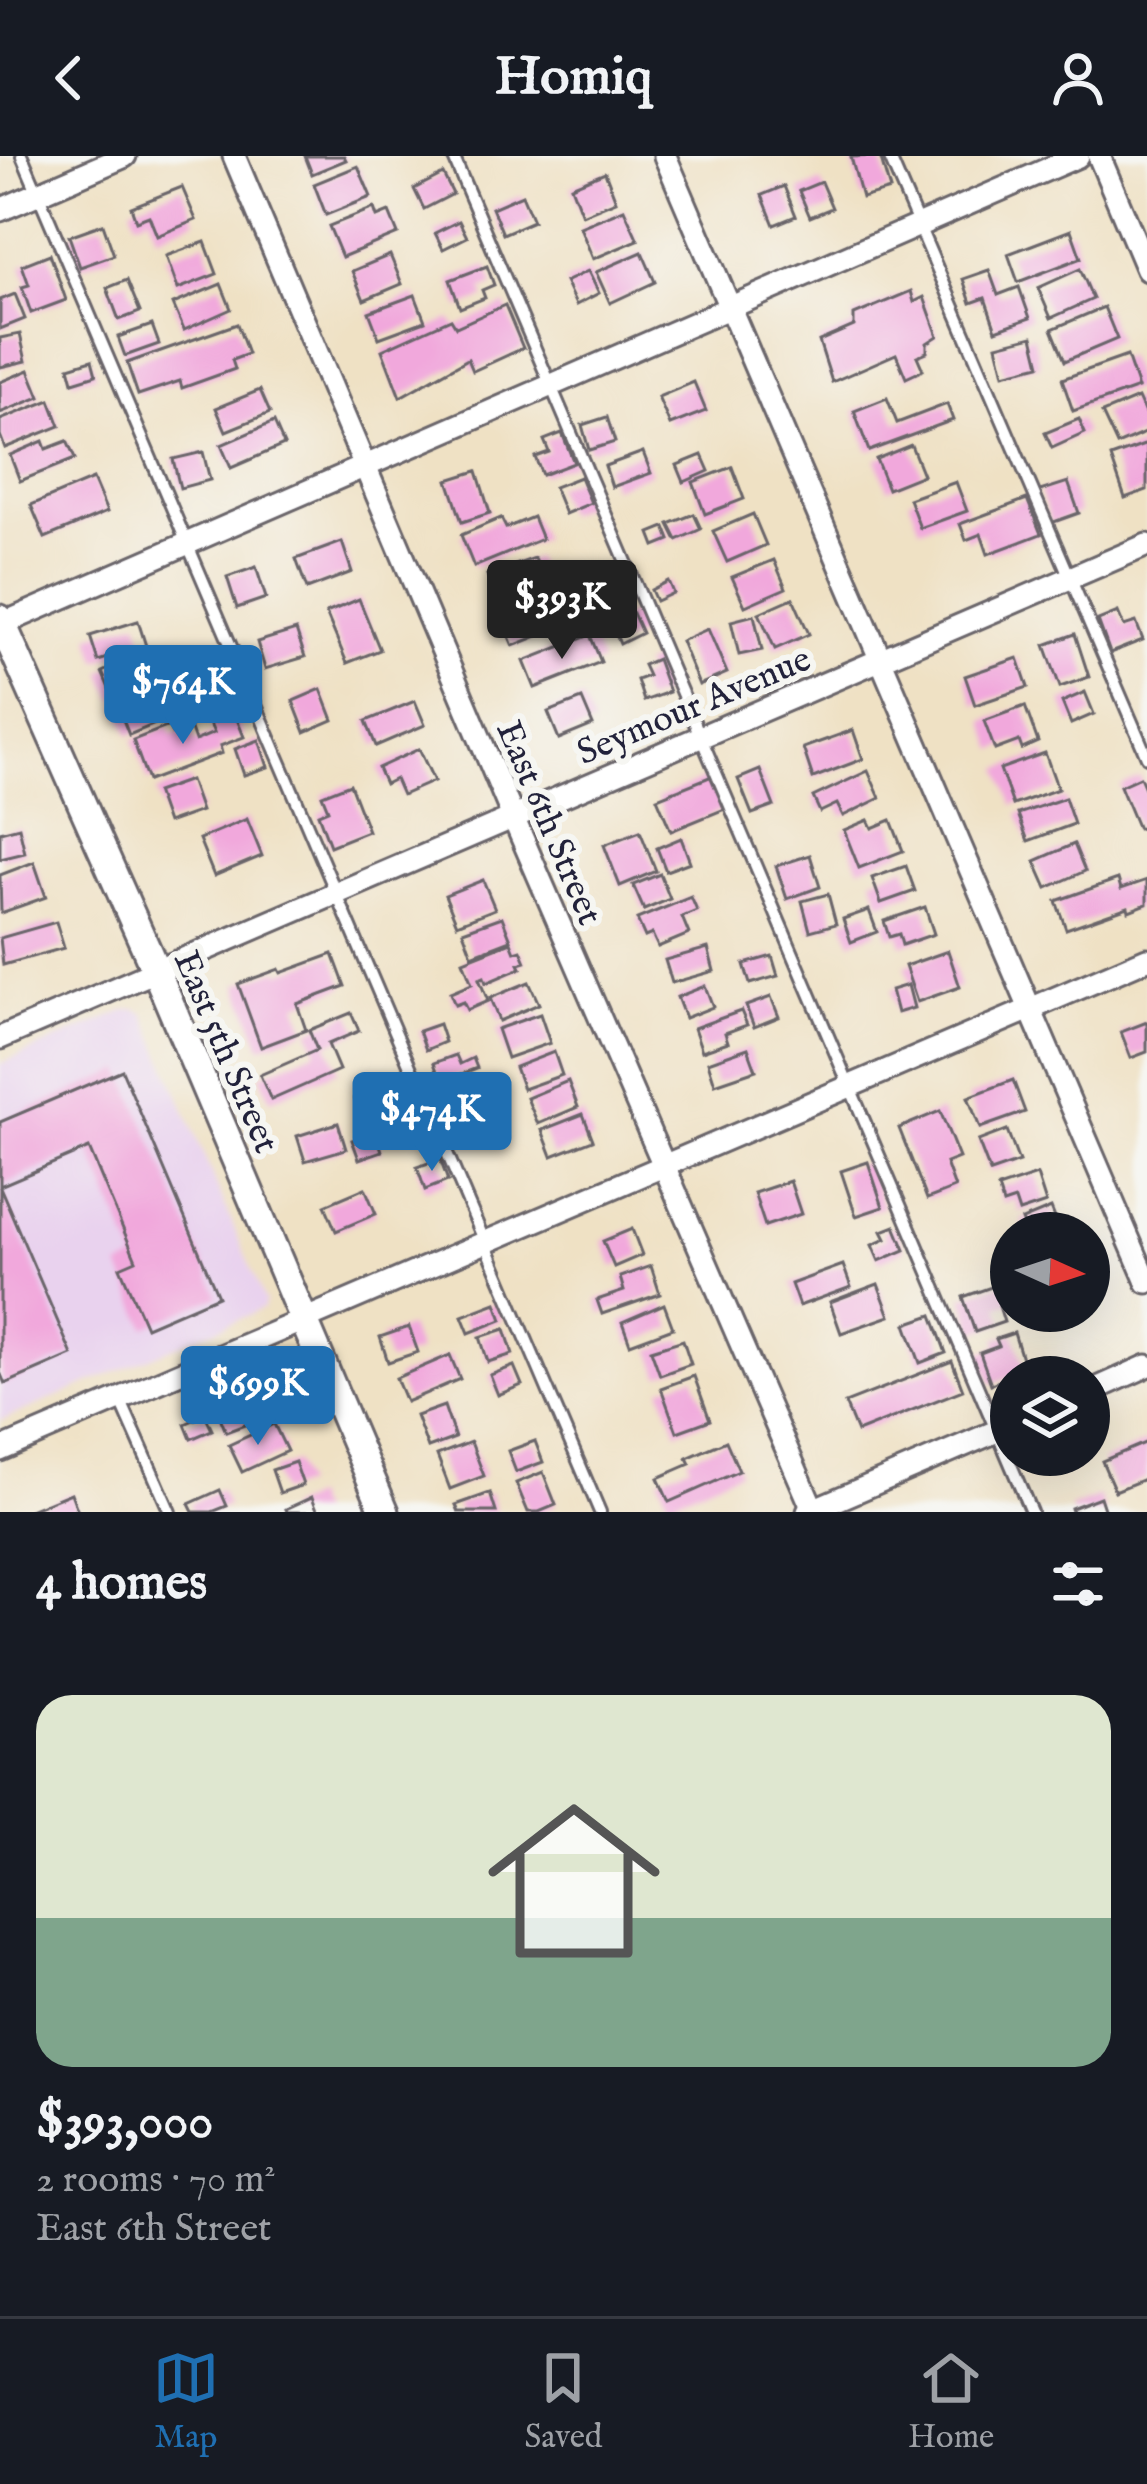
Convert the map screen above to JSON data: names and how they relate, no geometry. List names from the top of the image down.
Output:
{
  "streets": {
    "street": ["Seymour Avenue", "East 6th Street", "East 5th Street"]
  },
  "crossings": [
    ["Seymour Avenue", "East 6th Street"],
    ["Seymour Avenue", "East 5th Street"]
  ],
  "north": "right",
  "page": {
    "header": "Homiq",
    "price": [
      "$393K",
      "$764K",
      "$474K",
      "$699K"
    ],
    "heading": "4 homes",
    "list": [
      {
        "name": "$393,000",
        "note": "2 rooms · 70 m² · East 6th Street"
      }
    ],
    "tabs": ["Map", "Saved", "Home"]
  }
}
